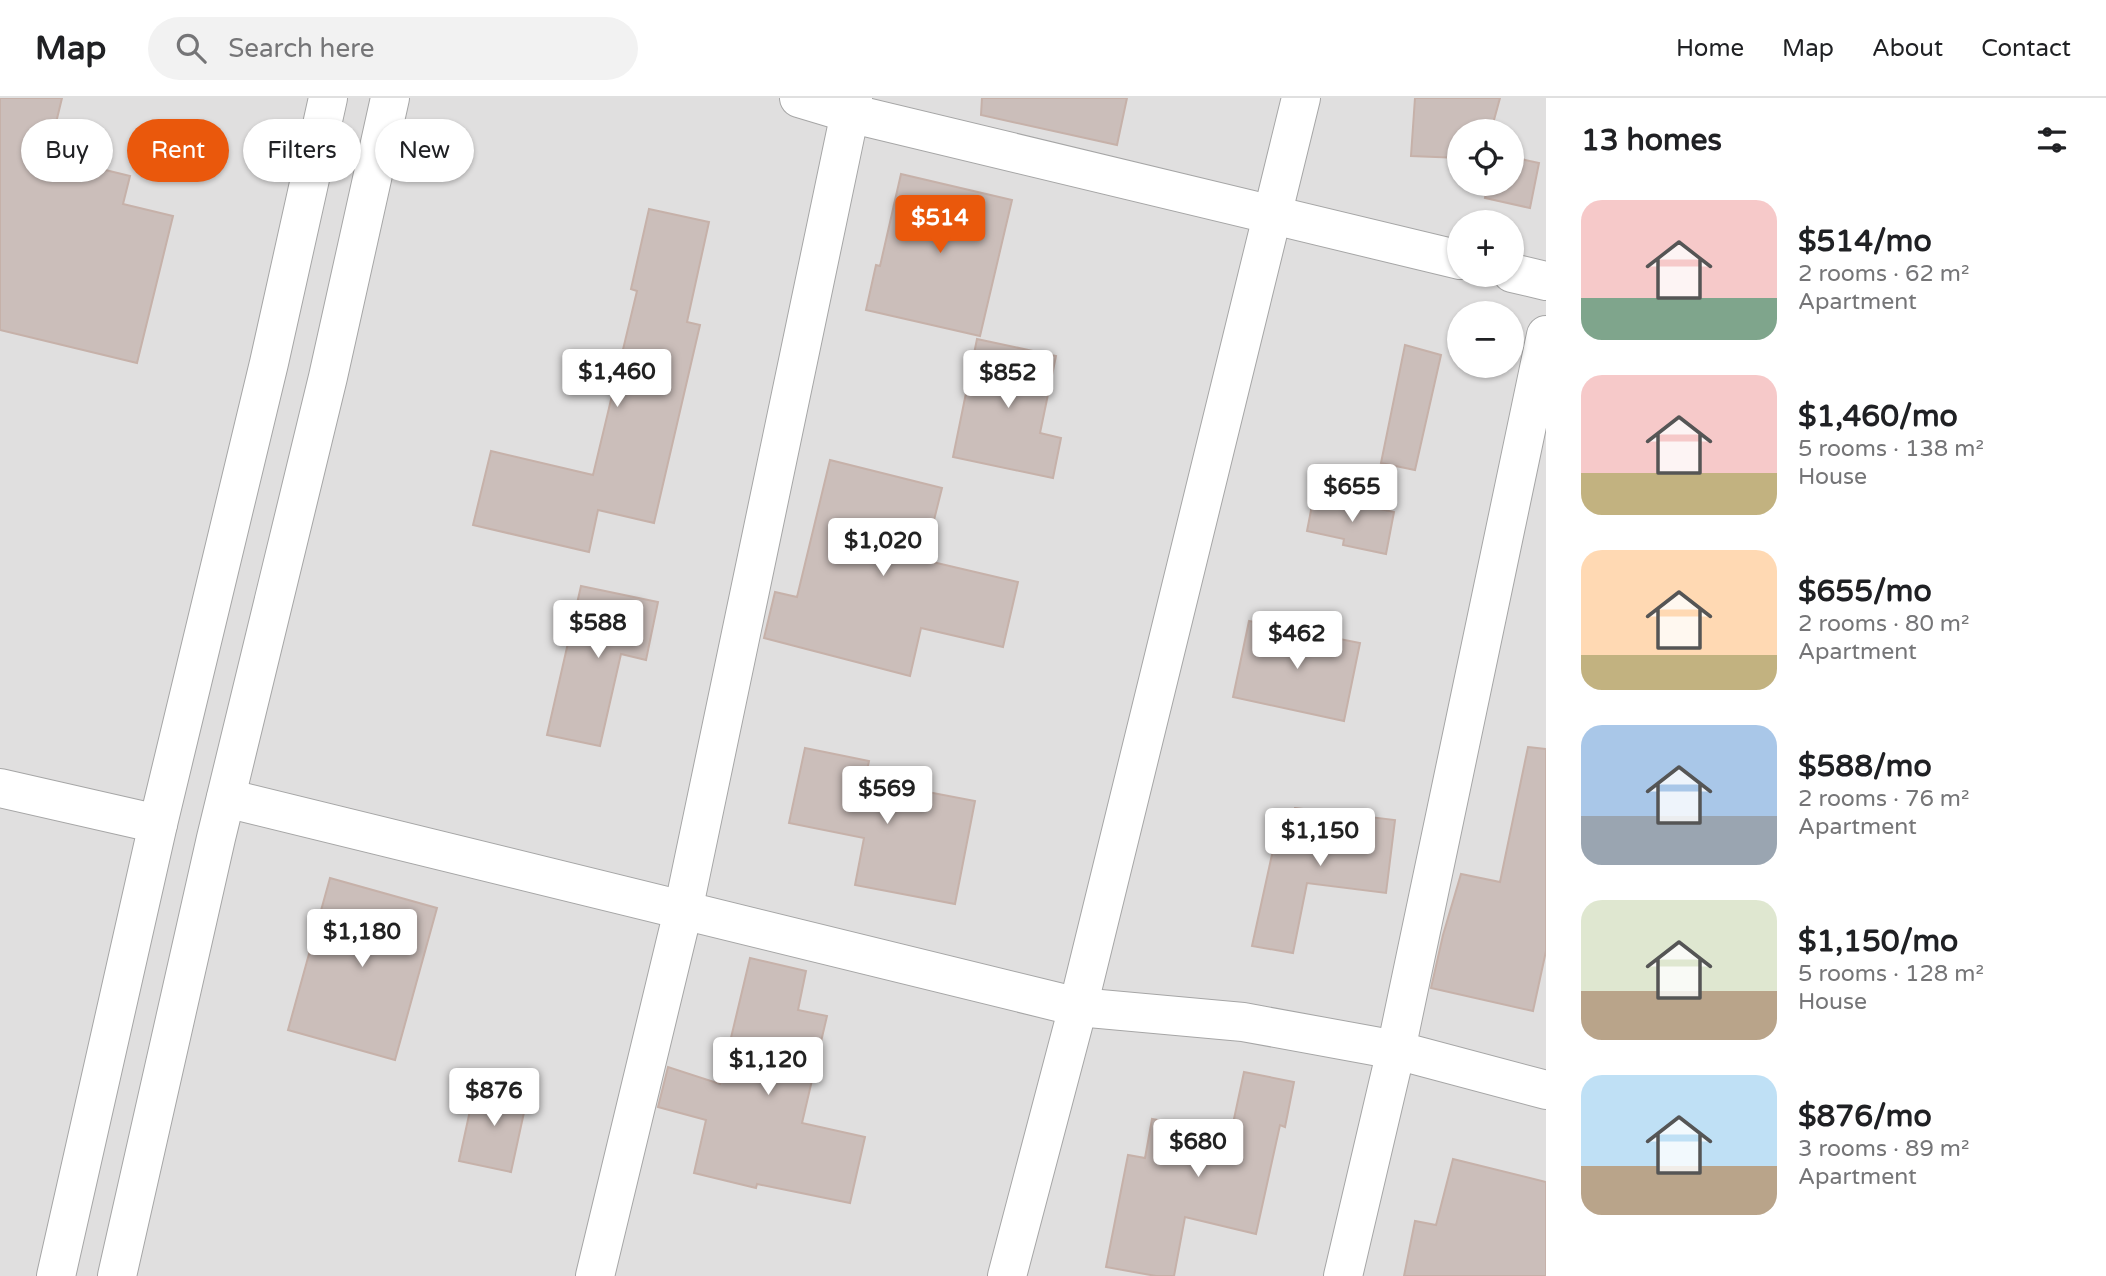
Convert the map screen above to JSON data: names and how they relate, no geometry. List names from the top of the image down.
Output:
{
  "page": {
    "header": "Map",
    "search": "Search here",
    "nav": [
      "Home",
      "Map",
      "About",
      "Contact"
    ],
    "heading": "13 homes",
    "map_buttons": ["+", "−"],
    "chip": [
      "Buy",
      "Rent",
      "Filters",
      "New"
    ],
    "list": [
      {
        "name": "$514/mo",
        "note": "2 rooms · 62 m² · Apartment"
      },
      {
        "name": "$1,460/mo",
        "note": "5 rooms · 138 m² · House"
      },
      {
        "name": "$655/mo",
        "note": "2 rooms · 80 m² · Apartment"
      },
      {
        "name": "$588/mo",
        "note": "2 rooms · 76 m² · Apartment"
      },
      {
        "name": "$1,150/mo",
        "note": "5 rooms · 128 m² · House"
      },
      {
        "name": "$876/mo",
        "note": "3 rooms · 89 m² · Apartment"
      }
    ],
    "price": [
      "$514",
      "$1,460",
      "$852",
      "$655",
      "$1,020",
      "$588",
      "$462",
      "$569",
      "$1,150",
      "$1,180",
      "$1,120",
      "$876",
      "$680"
    ]
  }
}
